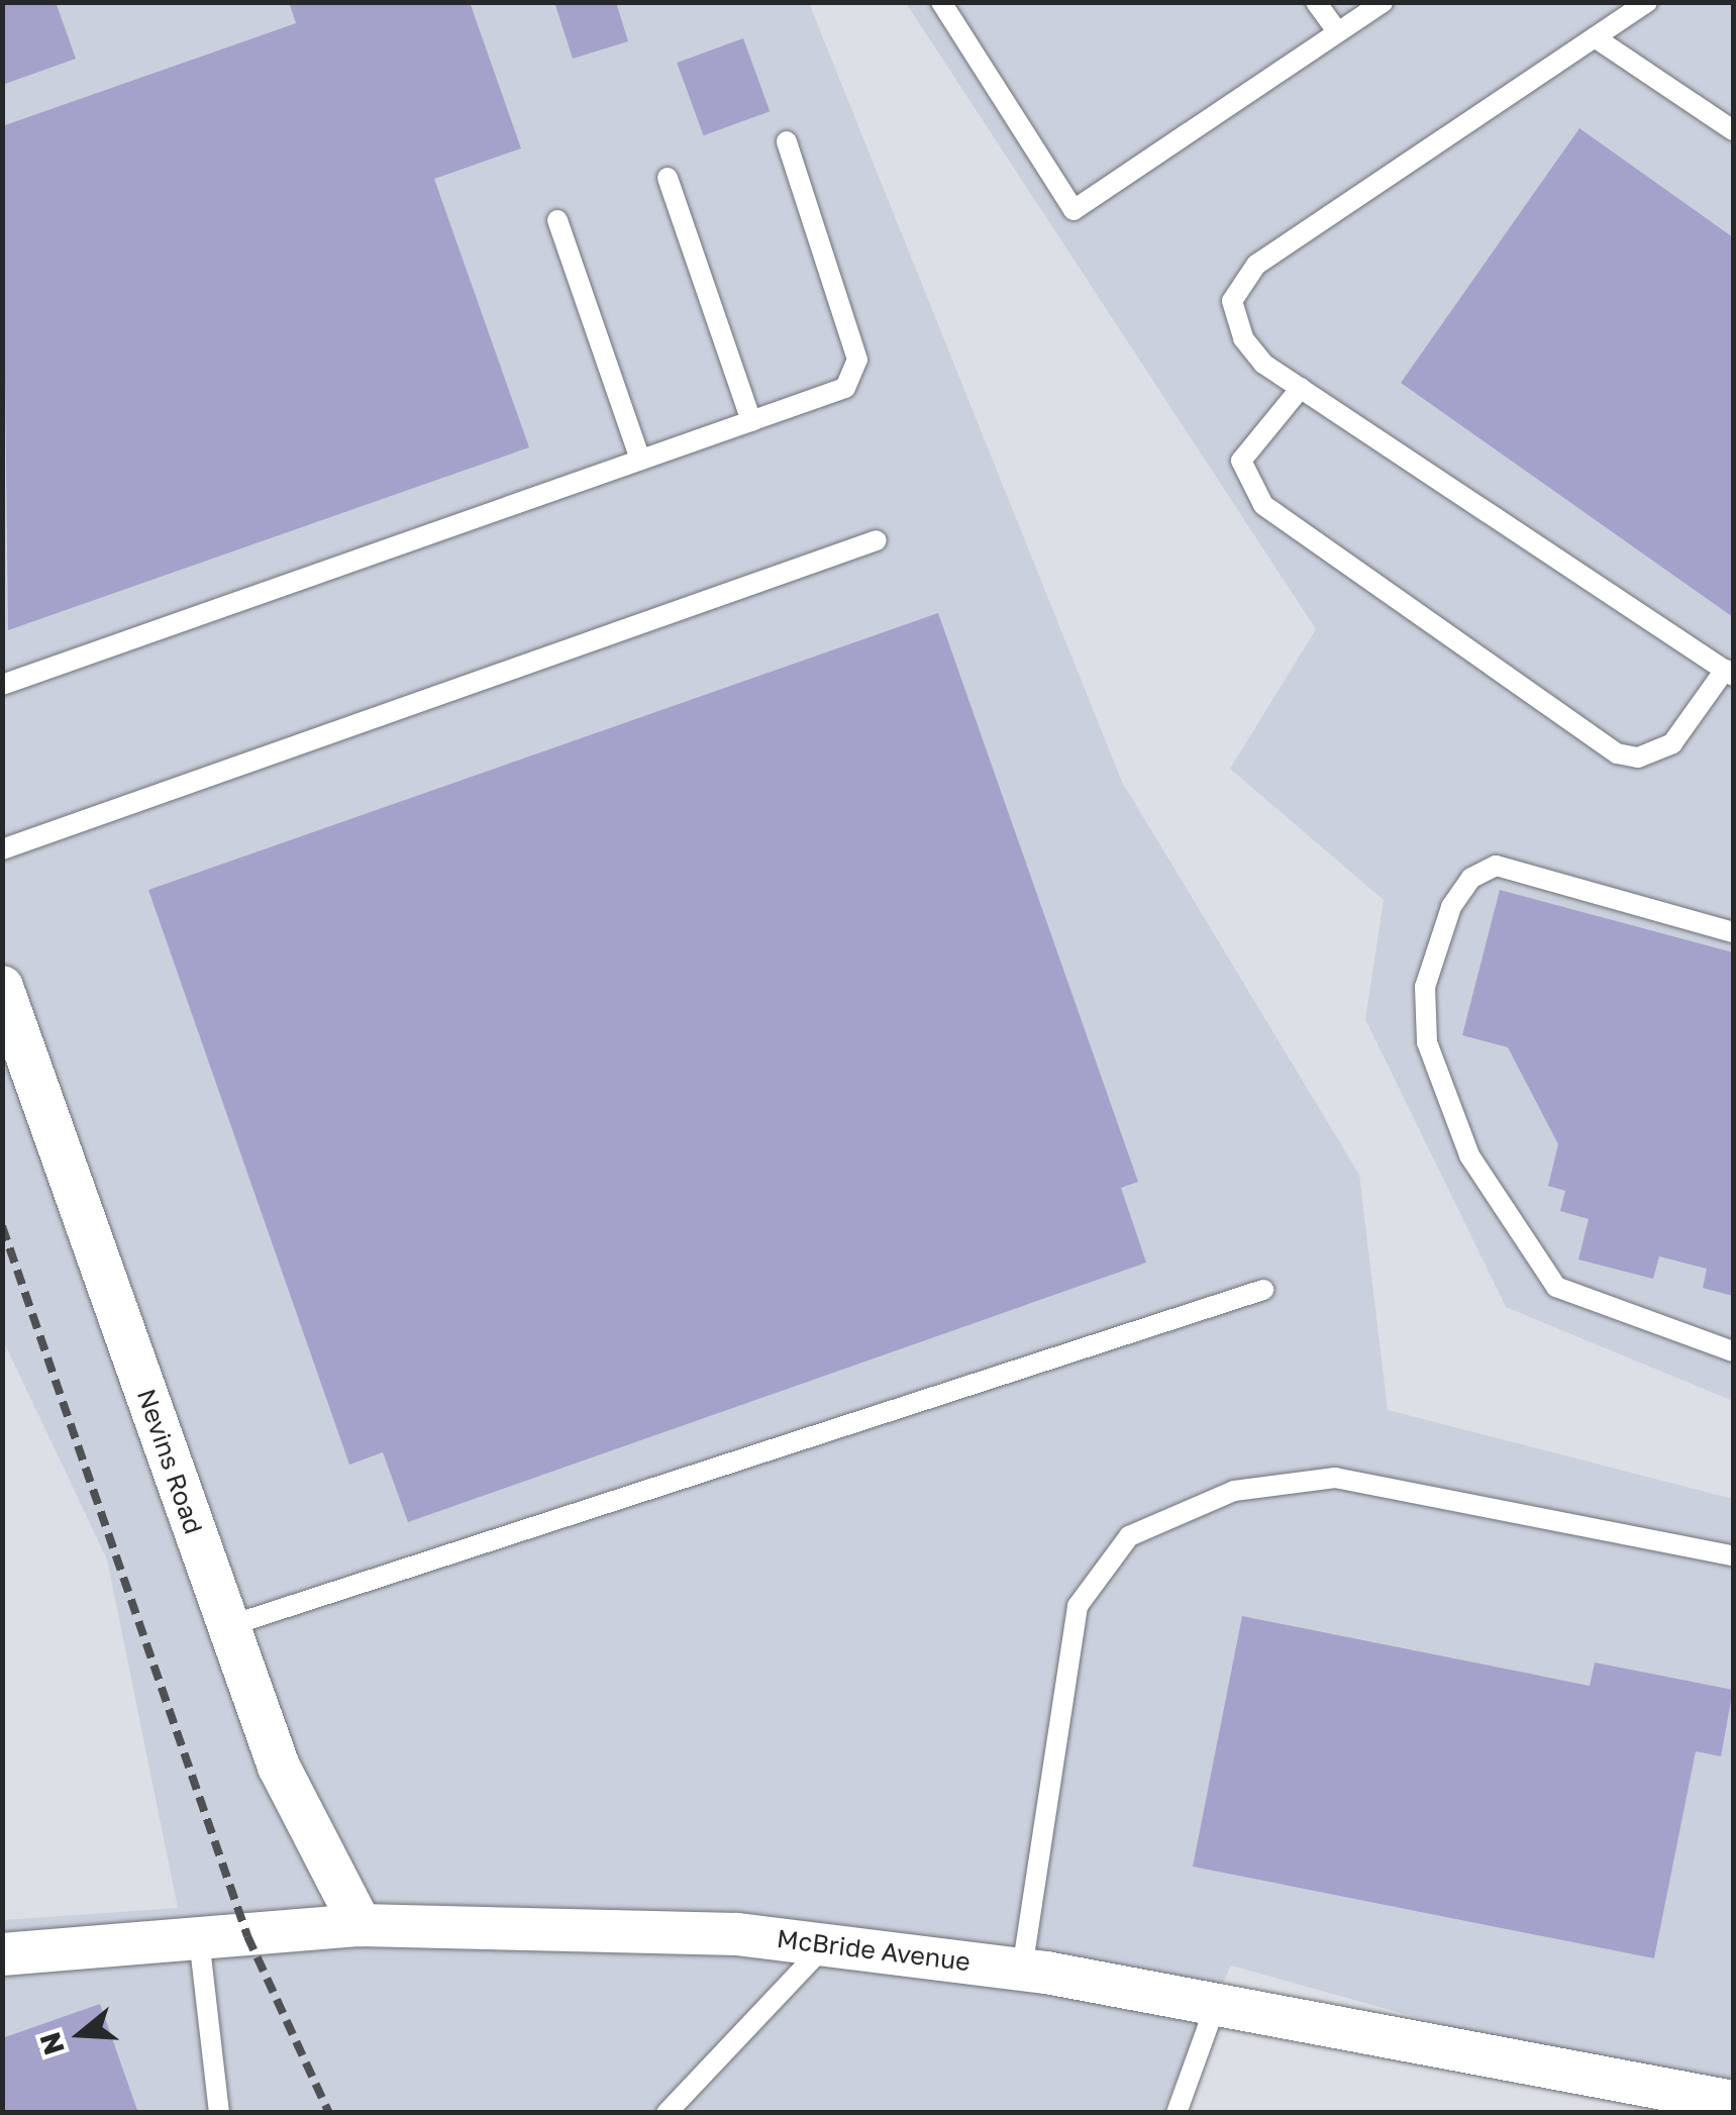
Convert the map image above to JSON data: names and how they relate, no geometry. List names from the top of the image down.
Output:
{
  "streets": {
    "street": ["Nevins Road", "McBride Avenue"]
  },
  "crossings": [
    ["Nevins Road", "McBride Avenue"]
  ],
  "north": "left"
}
